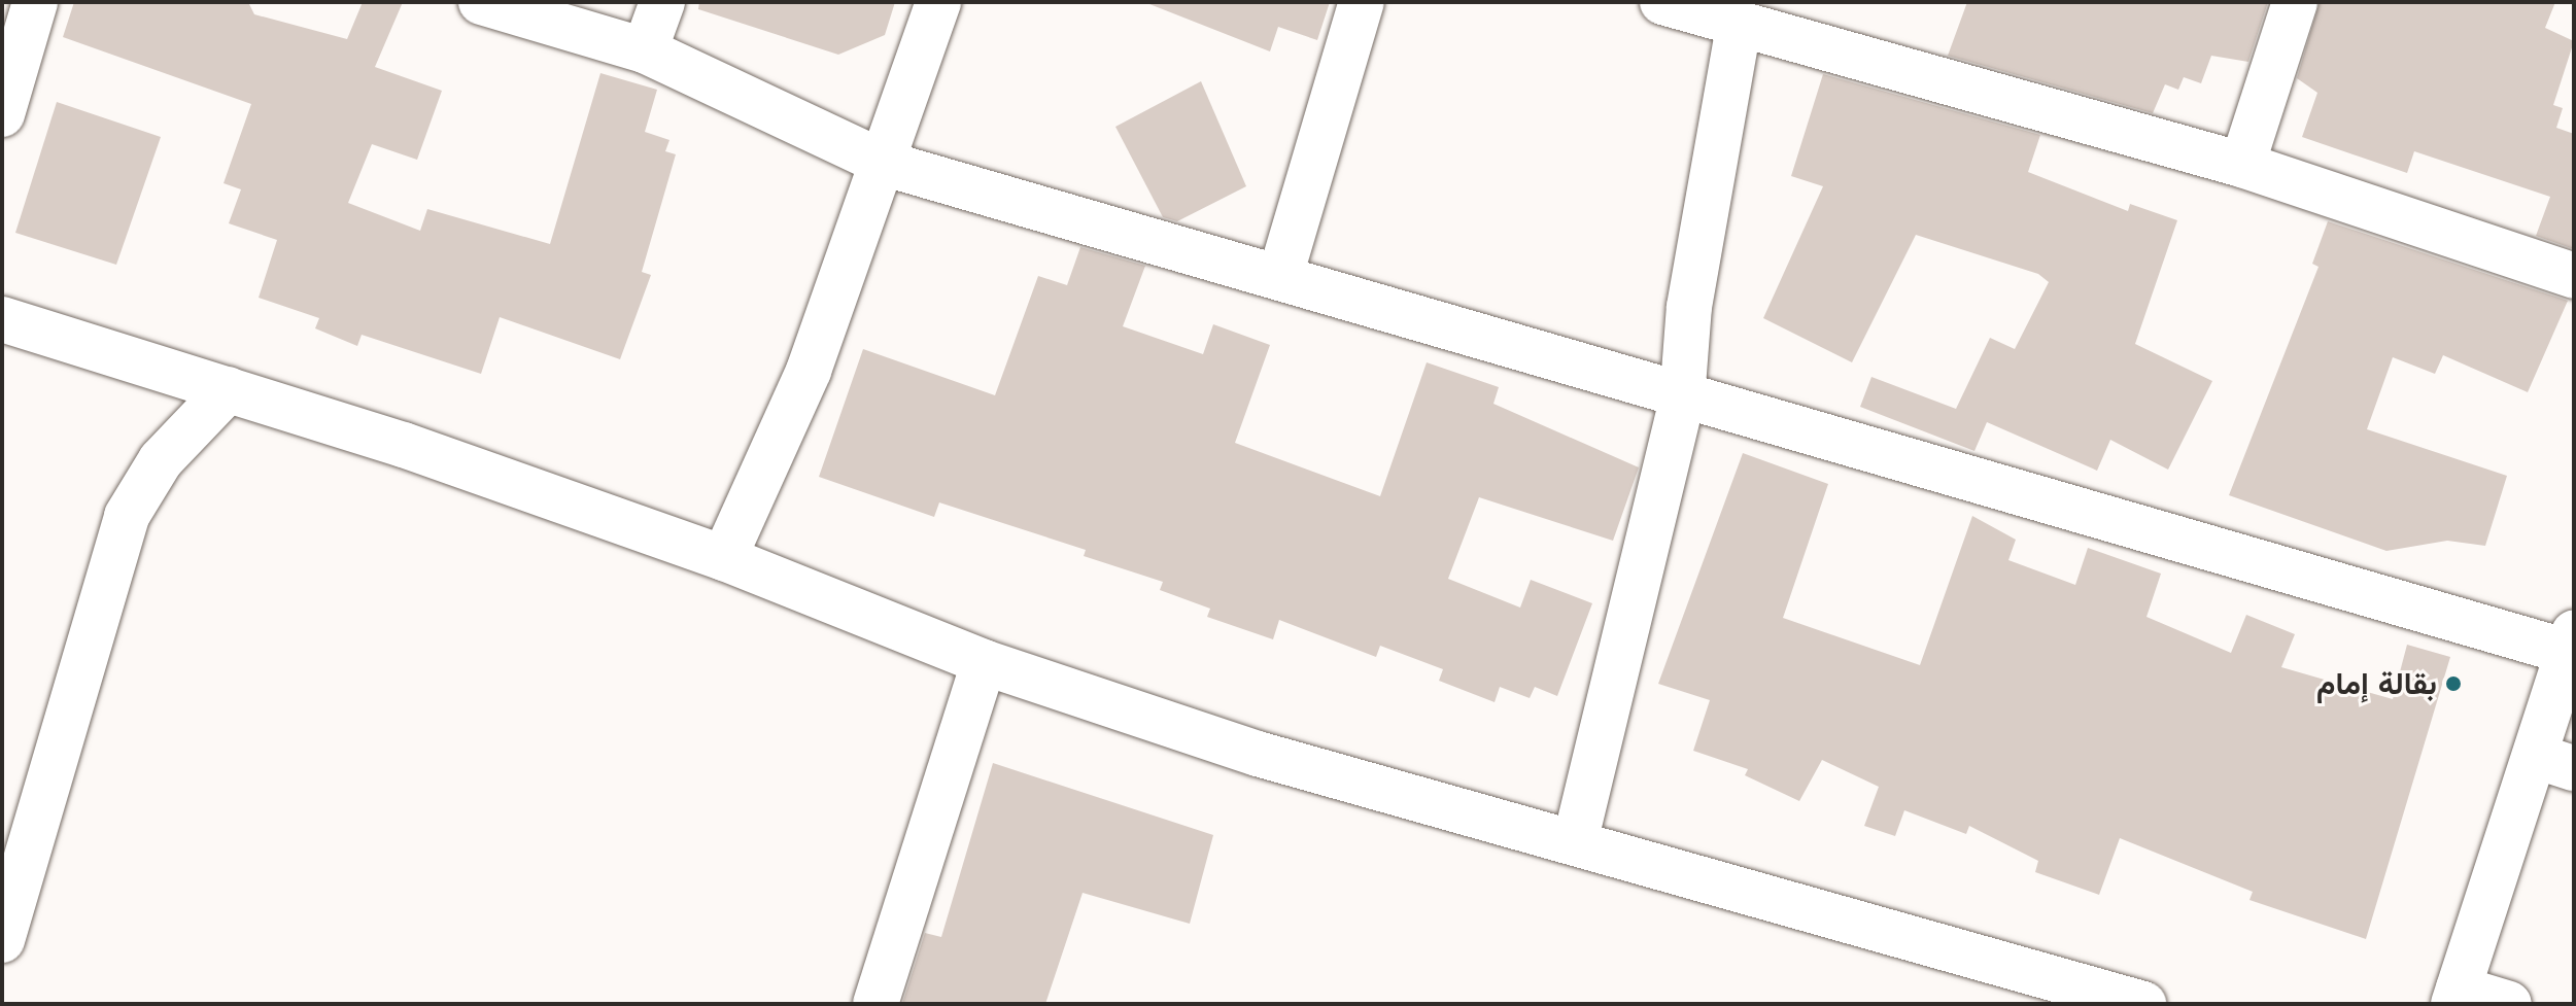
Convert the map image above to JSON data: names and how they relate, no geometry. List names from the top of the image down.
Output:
{
  "places": ["بقالة إمام"]
}
